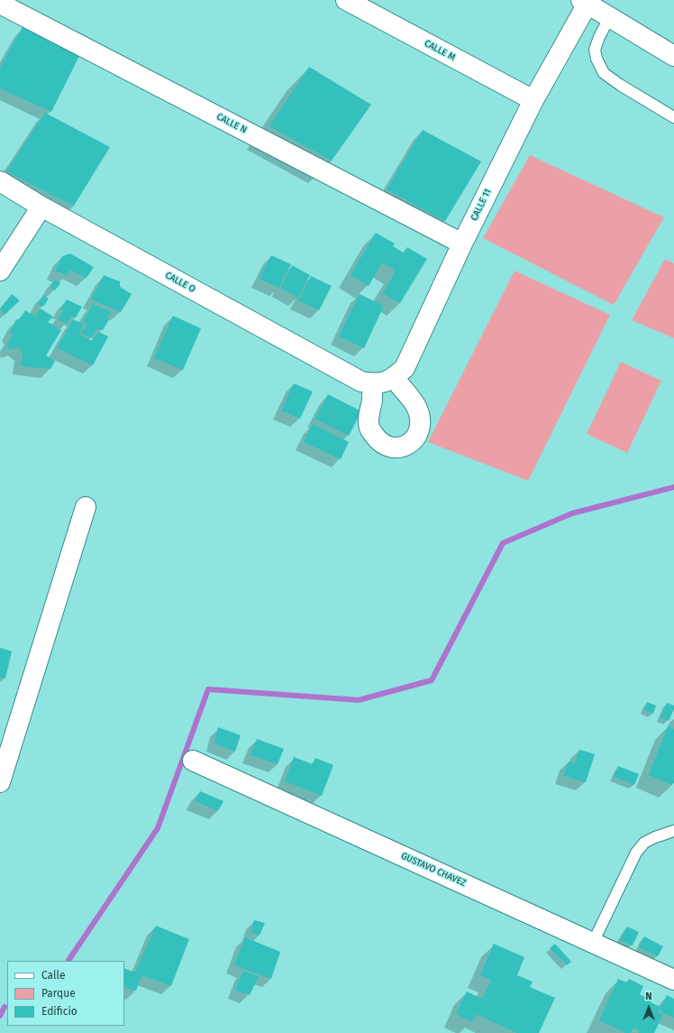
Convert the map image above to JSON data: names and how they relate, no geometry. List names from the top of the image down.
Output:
{
  "streets": {
    "street": [
      "CALLE M",
      "CALLE N",
      "CALLE 11",
      "CALLE O",
      "GUSTAVO CHAVEZ"
    ]
  },
  "crossings": [
    ["CALLE M", "CALLE 11"],
    ["CALLE N", "CALLE 11"],
    ["CALLE 11", "CALLE O"]
  ],
  "legend": ["Calle", "Parque", "Edificio"],
  "north": "top"
}
